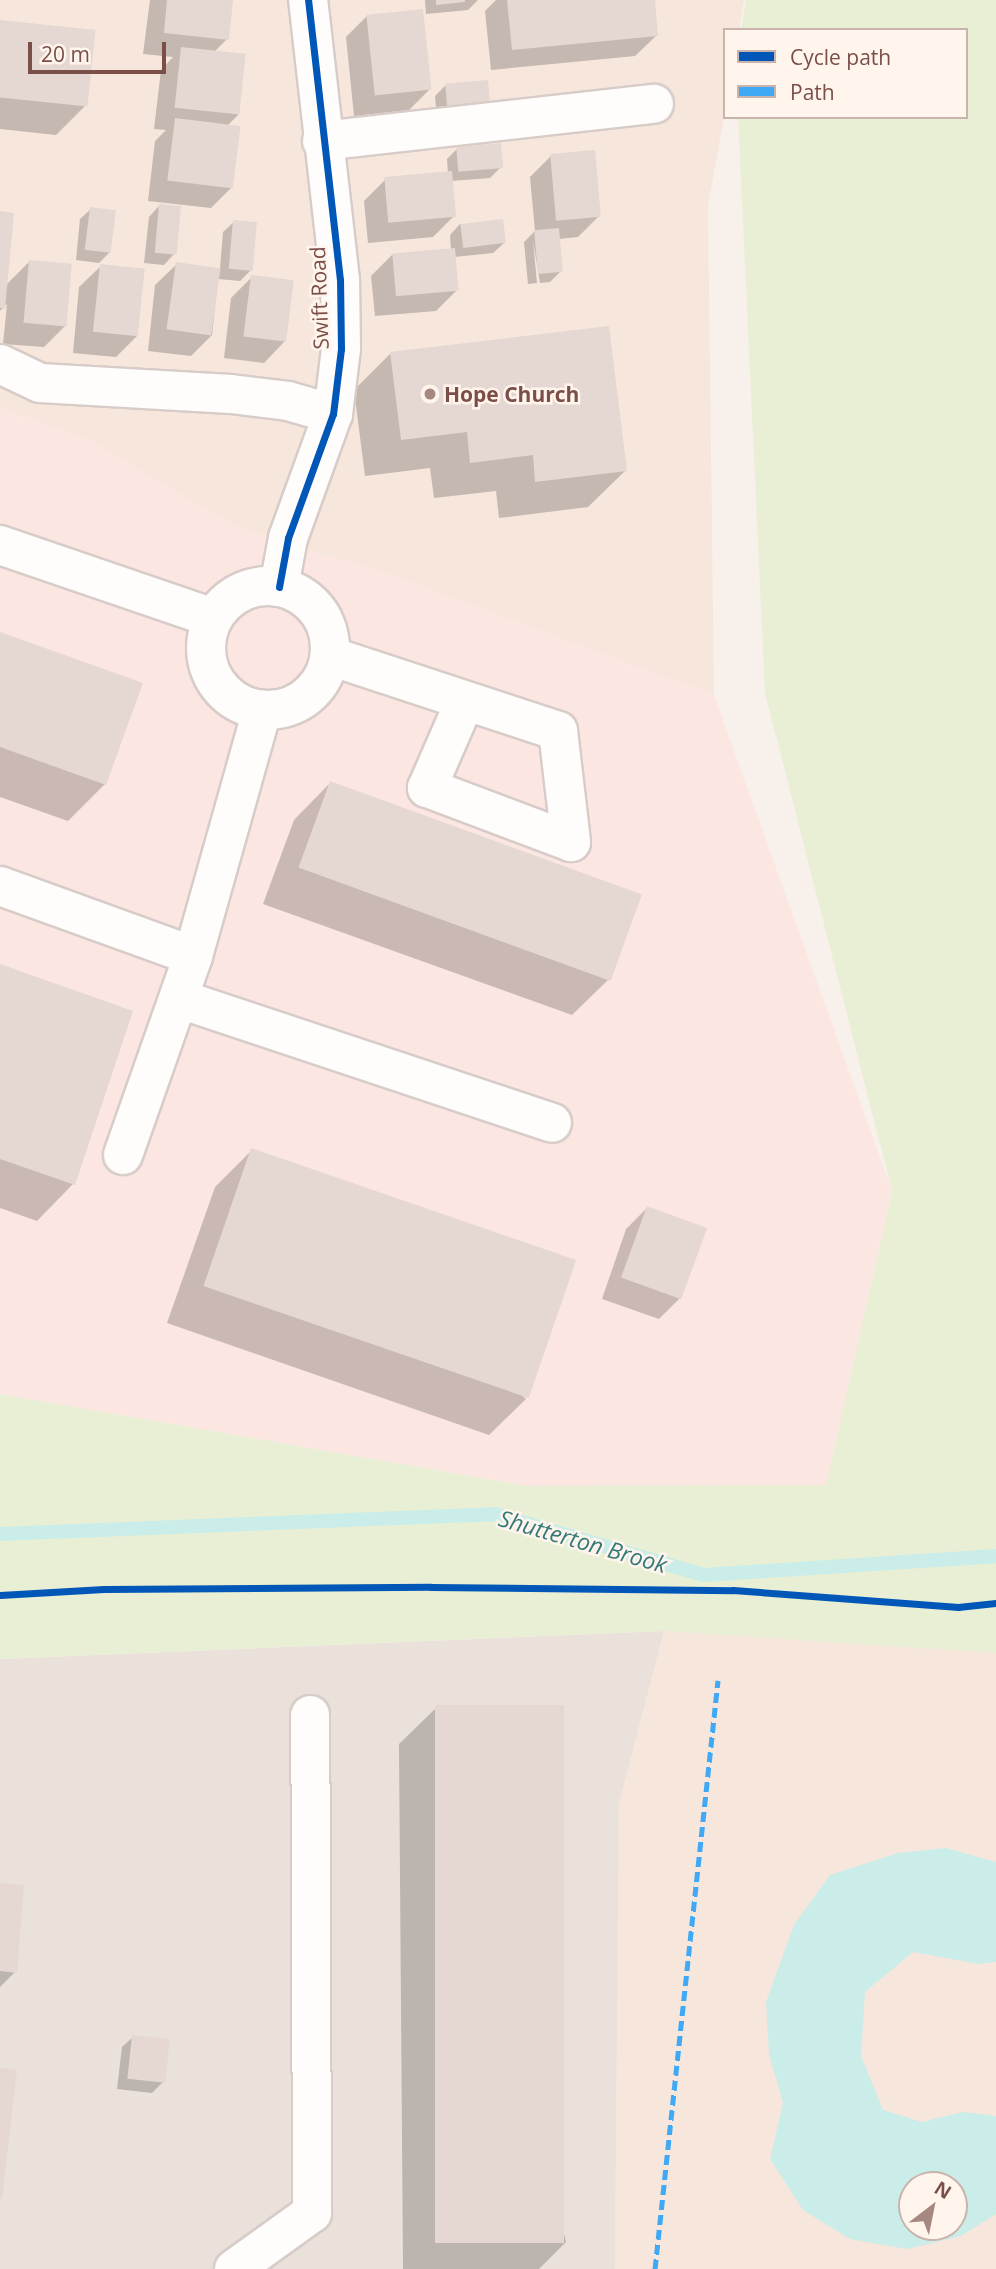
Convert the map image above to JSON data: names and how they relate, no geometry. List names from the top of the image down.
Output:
{
  "streets": {
    "street": ["Swift Road"]
  },
  "water": ["Shutterton Brook"],
  "places": ["Hope Church"],
  "legend": ["Cycle path", "Path"],
  "scale_bar": "20 m",
  "north": "top right"
}
